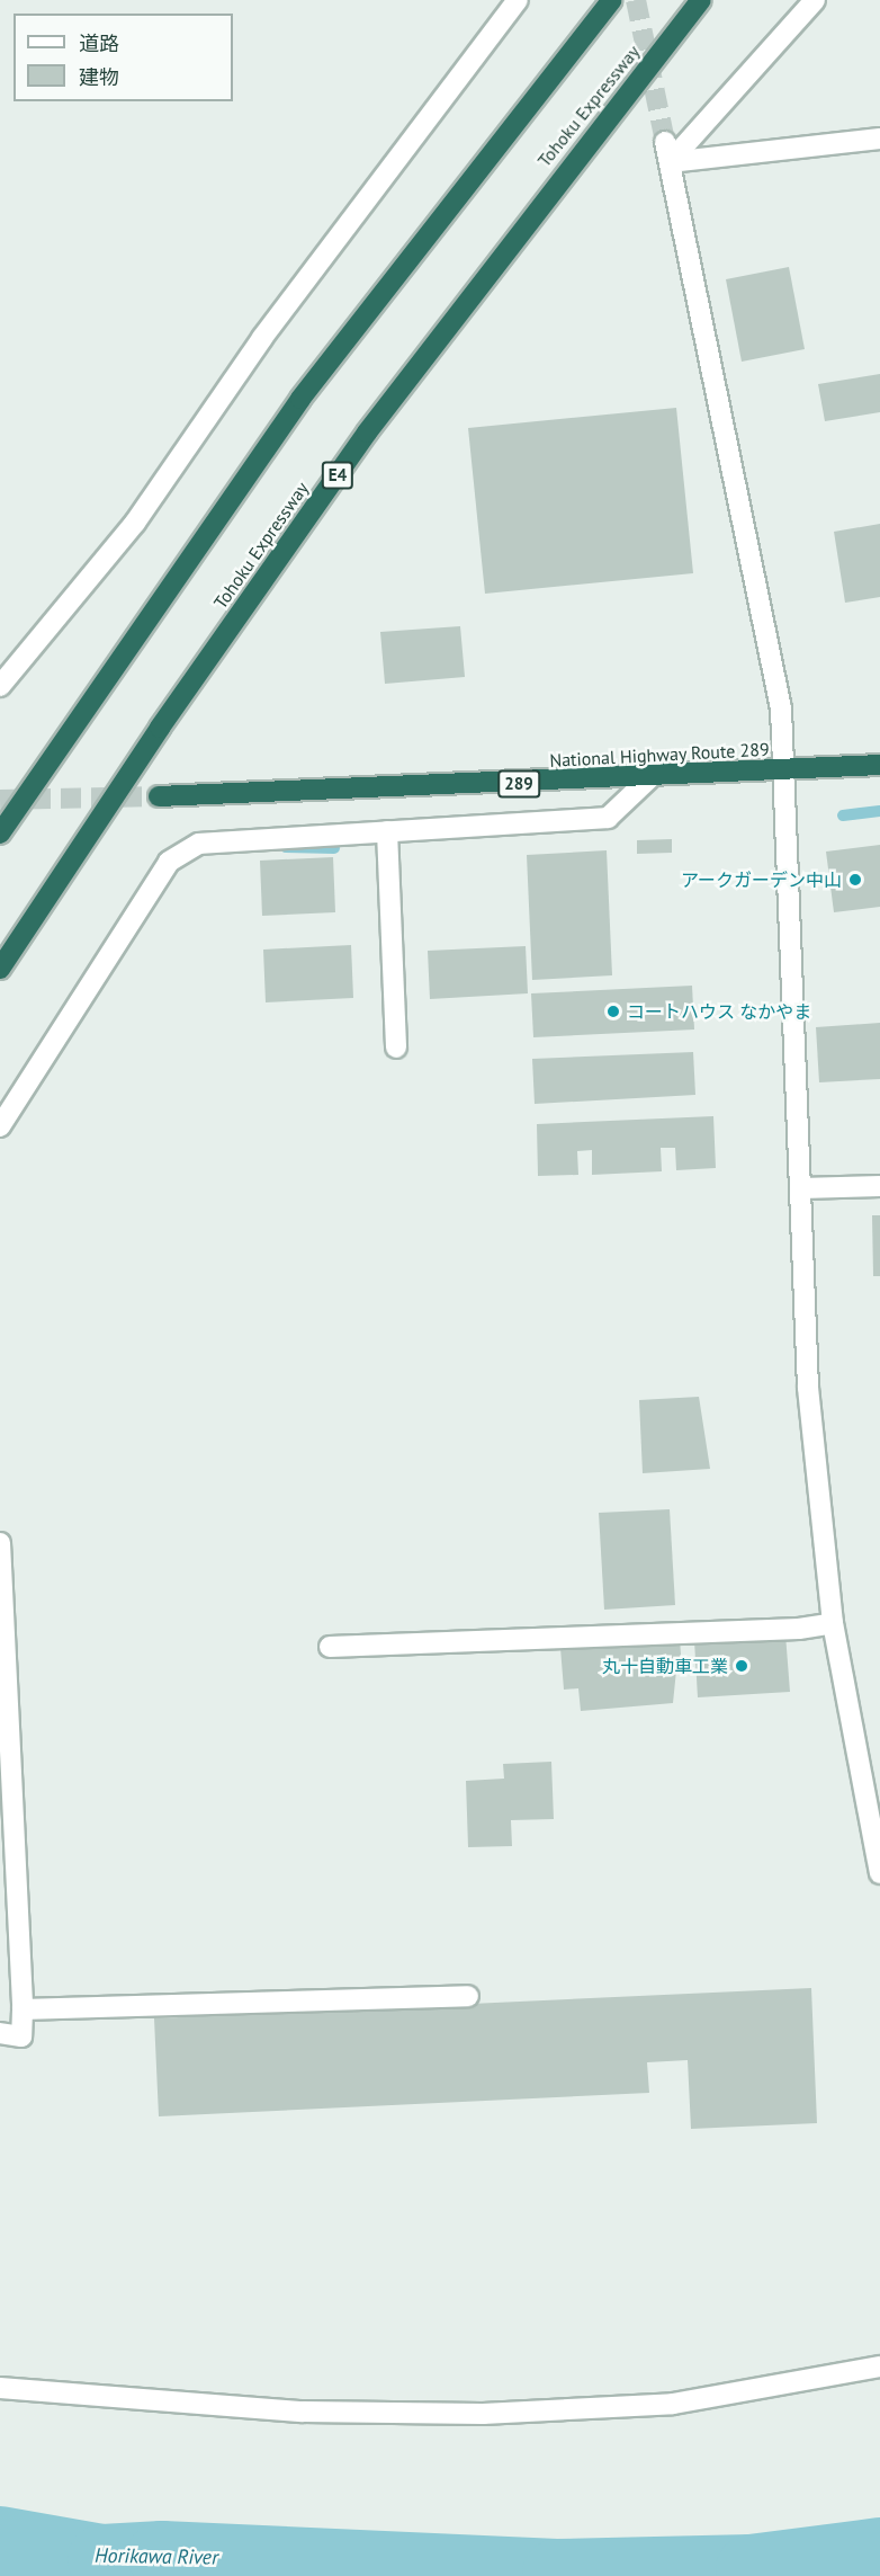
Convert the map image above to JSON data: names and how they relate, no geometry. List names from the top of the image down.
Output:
{
  "streets": {
    "highway": [
      "Tohoku Expressway",
      "E4",
      "National Highway Route 289",
      "289"
    ]
  },
  "water": ["Horikawa River"],
  "places": ["アークガーデン中山", "コートハウス なかやま", "丸十自動車工業"],
  "legend": ["道路", "建物"]
}
